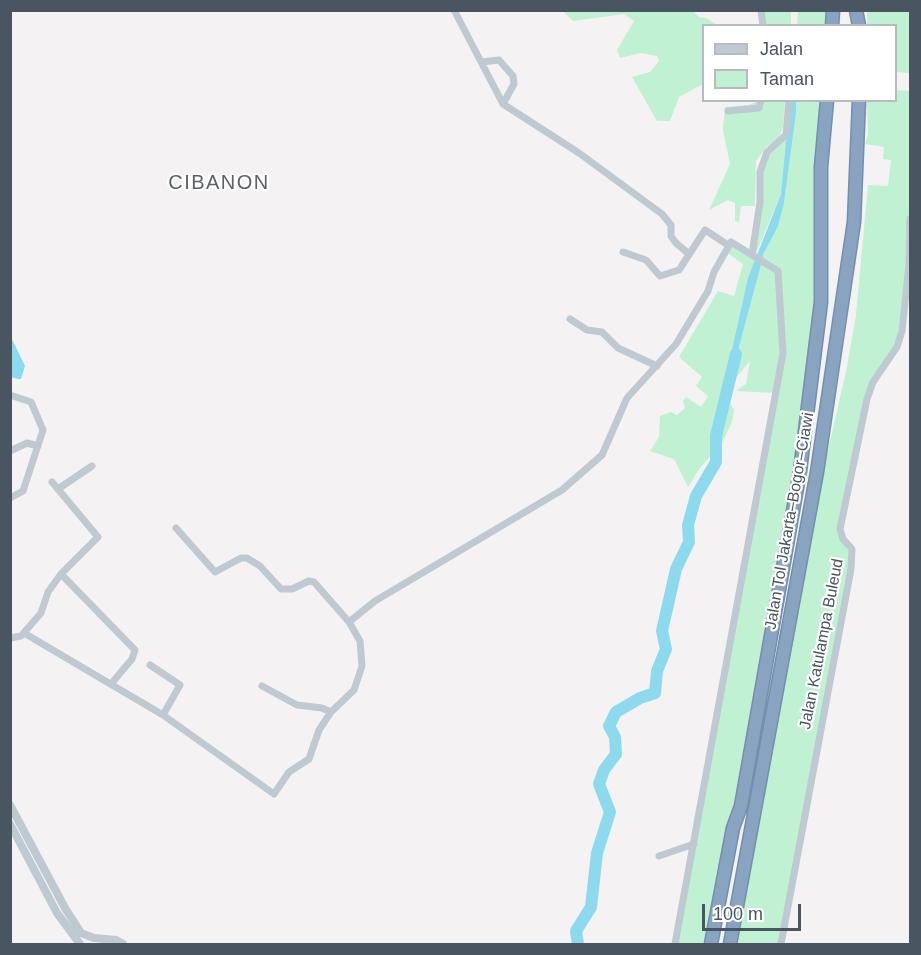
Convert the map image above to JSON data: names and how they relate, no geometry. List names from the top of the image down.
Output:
{
  "streets": {
    "highway": ["Jalan Tol Jakarta–Bogor–Ciawi"],
    "street": ["Jalan Katulampa Buleud"]
  },
  "districts": ["CIBANON"],
  "legend": ["Jalan", "Taman"],
  "scale_bar": "100 m"
}
